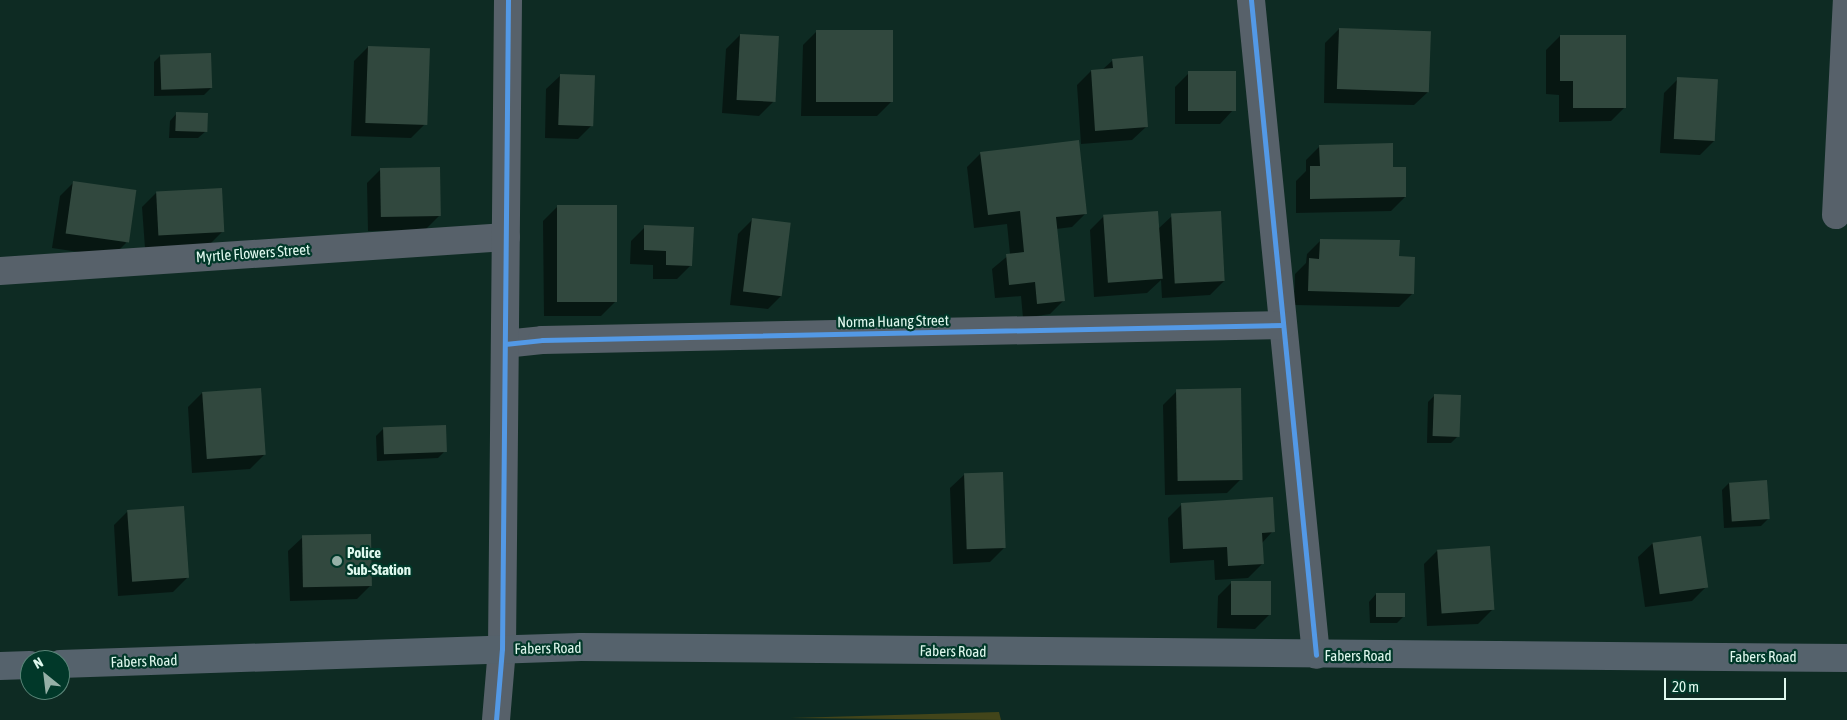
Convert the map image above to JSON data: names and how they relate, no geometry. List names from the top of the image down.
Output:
{
  "streets": {
    "main road": ["Fabers Road"],
    "street": ["Myrtle Flowers Street", "Norma Huang Street"]
  },
  "places": ["Police Sub-Station"],
  "scale_bar": "20 m",
  "north": "top left"
}
